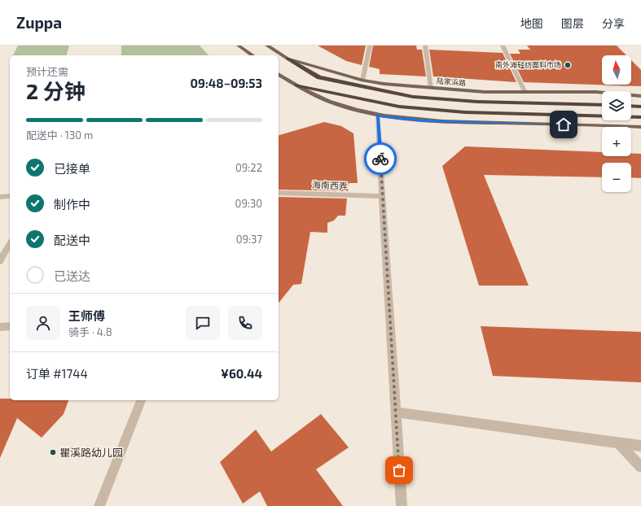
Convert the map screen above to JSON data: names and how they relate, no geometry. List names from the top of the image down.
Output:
{
  "streets": {
    "main road": ["陆家浜路"],
    "street": ["海南西弄"]
  },
  "places": ["南外滩轻纺面料市场", "瞿溪路幼儿园"],
  "north": "top",
  "page": {
    "header": "Zuppa",
    "nav": ["地图", "图层", "分享"],
    "map_buttons": ["+", "−"],
    "heading": ["2 分钟", "预计还需", "09:48–09:53"],
    "panel": [
      "王师傅",
      "骑手 · 4.8",
      "订单 #1744",
      "¥60.44"
    ],
    "bar": "配送中 · 130 m",
    "list": [
      ["已接单", "09:22"],
      ["制作中", "09:30"],
      ["配送中", "09:37"],
      "已送达"
    ]
  }
}
